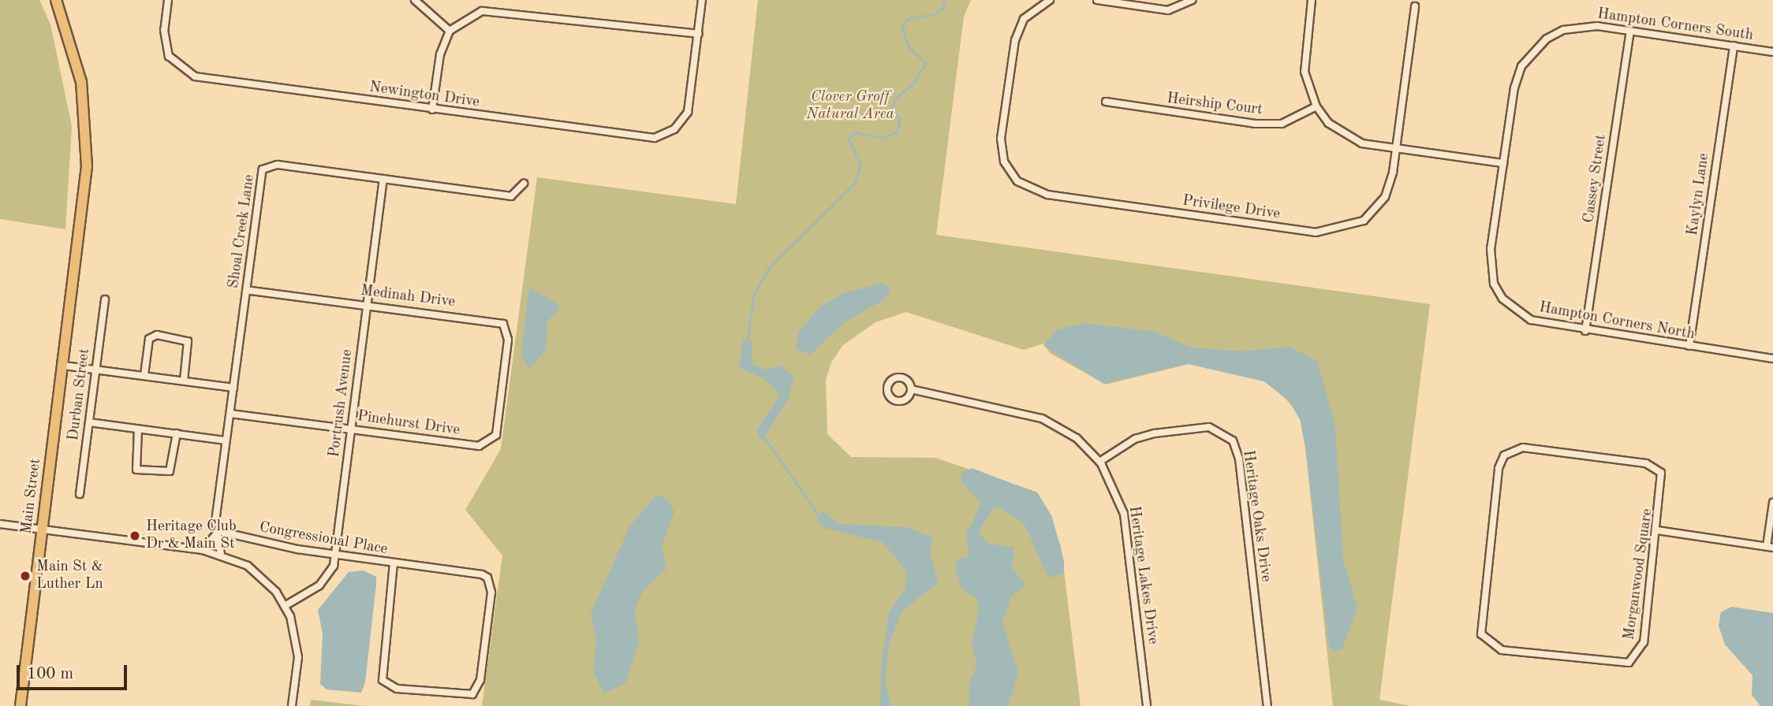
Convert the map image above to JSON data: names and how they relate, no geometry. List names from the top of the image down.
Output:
{
  "streets": {
    "main road": ["Main Street"],
    "street": [
      "Hampton Corners South",
      "Newington Drive",
      "Heirship Court",
      "Cassey Street",
      "Kaylyn Lane",
      "Privilege Drive",
      "Shoal Creek Lane",
      "Medinah Drive",
      "Hampton Corners North",
      "Durban Street",
      "Portrush Avenue",
      "Pinehurst Drive",
      "Heritage Oaks Drive",
      "Congressional Place",
      "Morganwood Square",
      "Heritage Lakes Drive"
    ]
  },
  "crossings": [
    ["Hampton Corners South", "Cassey Street"],
    ["Hampton Corners South", "Kaylyn Lane"],
    ["Hampton Corners South", "Hampton Corners North"],
    ["Cassey Street", "Hampton Corners North"],
    ["Kaylyn Lane", "Hampton Corners North"],
    ["Shoal Creek Lane", "Medinah Drive"],
    ["Shoal Creek Lane", "Portrush Avenue"],
    ["Shoal Creek Lane", "Pinehurst Drive"],
    ["Shoal Creek Lane", "Congressional Place"],
    ["Medinah Drive", "Portrush Avenue"],
    ["Medinah Drive", "Pinehurst Drive"],
    ["Portrush Avenue", "Pinehurst Drive"],
    ["Portrush Avenue", "Congressional Place"],
    ["Heritage Oaks Drive", "Heritage Lakes Drive"]
  ],
  "parks": ["Clover Groff Natural Area"],
  "places": ["Heritage Club Dr & Main St", "Main St & Luther Ln"],
  "scale_bar": "100 m"
}
